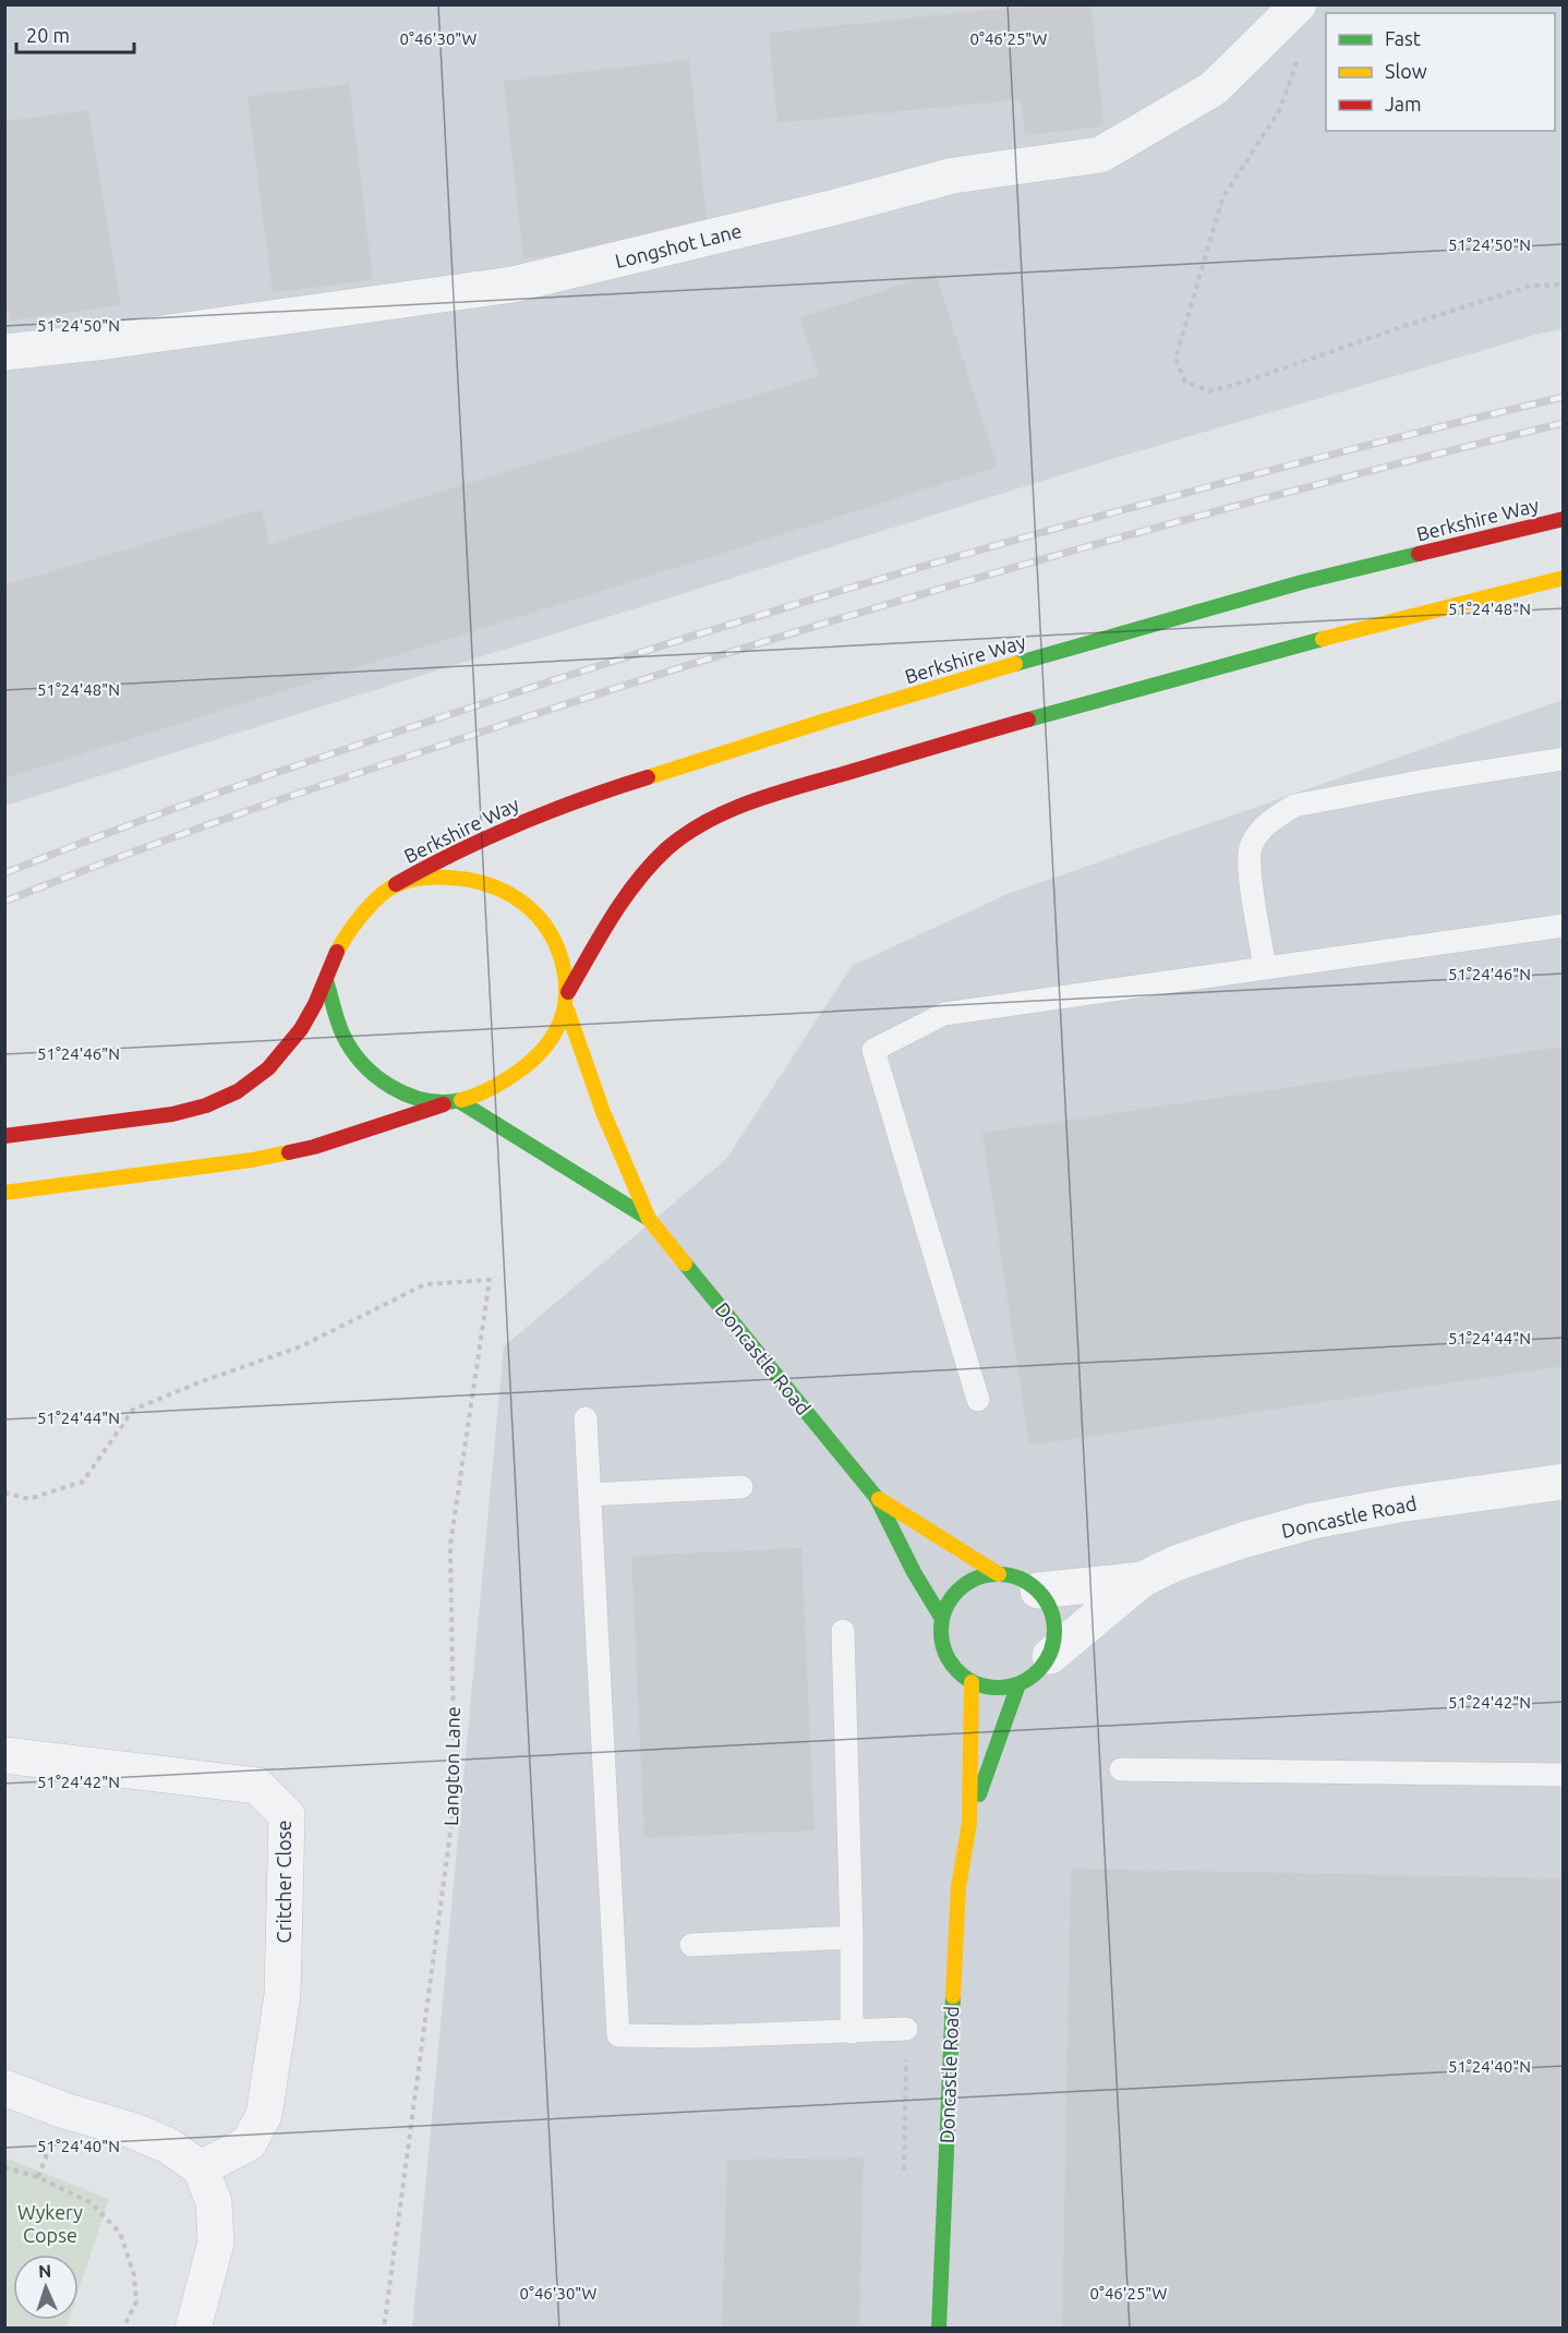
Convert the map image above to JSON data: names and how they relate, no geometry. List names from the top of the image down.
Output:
{
  "streets": {
    "main road": ["Berkshire Way", "Doncastle Road"],
    "street": ["Longshot Lane", "Critcher Close"],
    "path": ["Langton Lane"]
  },
  "crossings": [
    ["Berkshire Way", "Doncastle Road"]
  ],
  "parks": ["Wykery Copse"],
  "legend": ["Fast", "Slow", "Jam"],
  "scale_bar": "20 m",
  "north": "top",
  "coordinates": [
    "0°46'30\"W",
    "0°46'25\"W",
    "51°24'50\"N",
    "51°24'48\"N",
    "51°24'46\"N",
    "51°24'44\"N",
    "51°24'42\"N",
    "51°24'40\"N"
  ]
}
